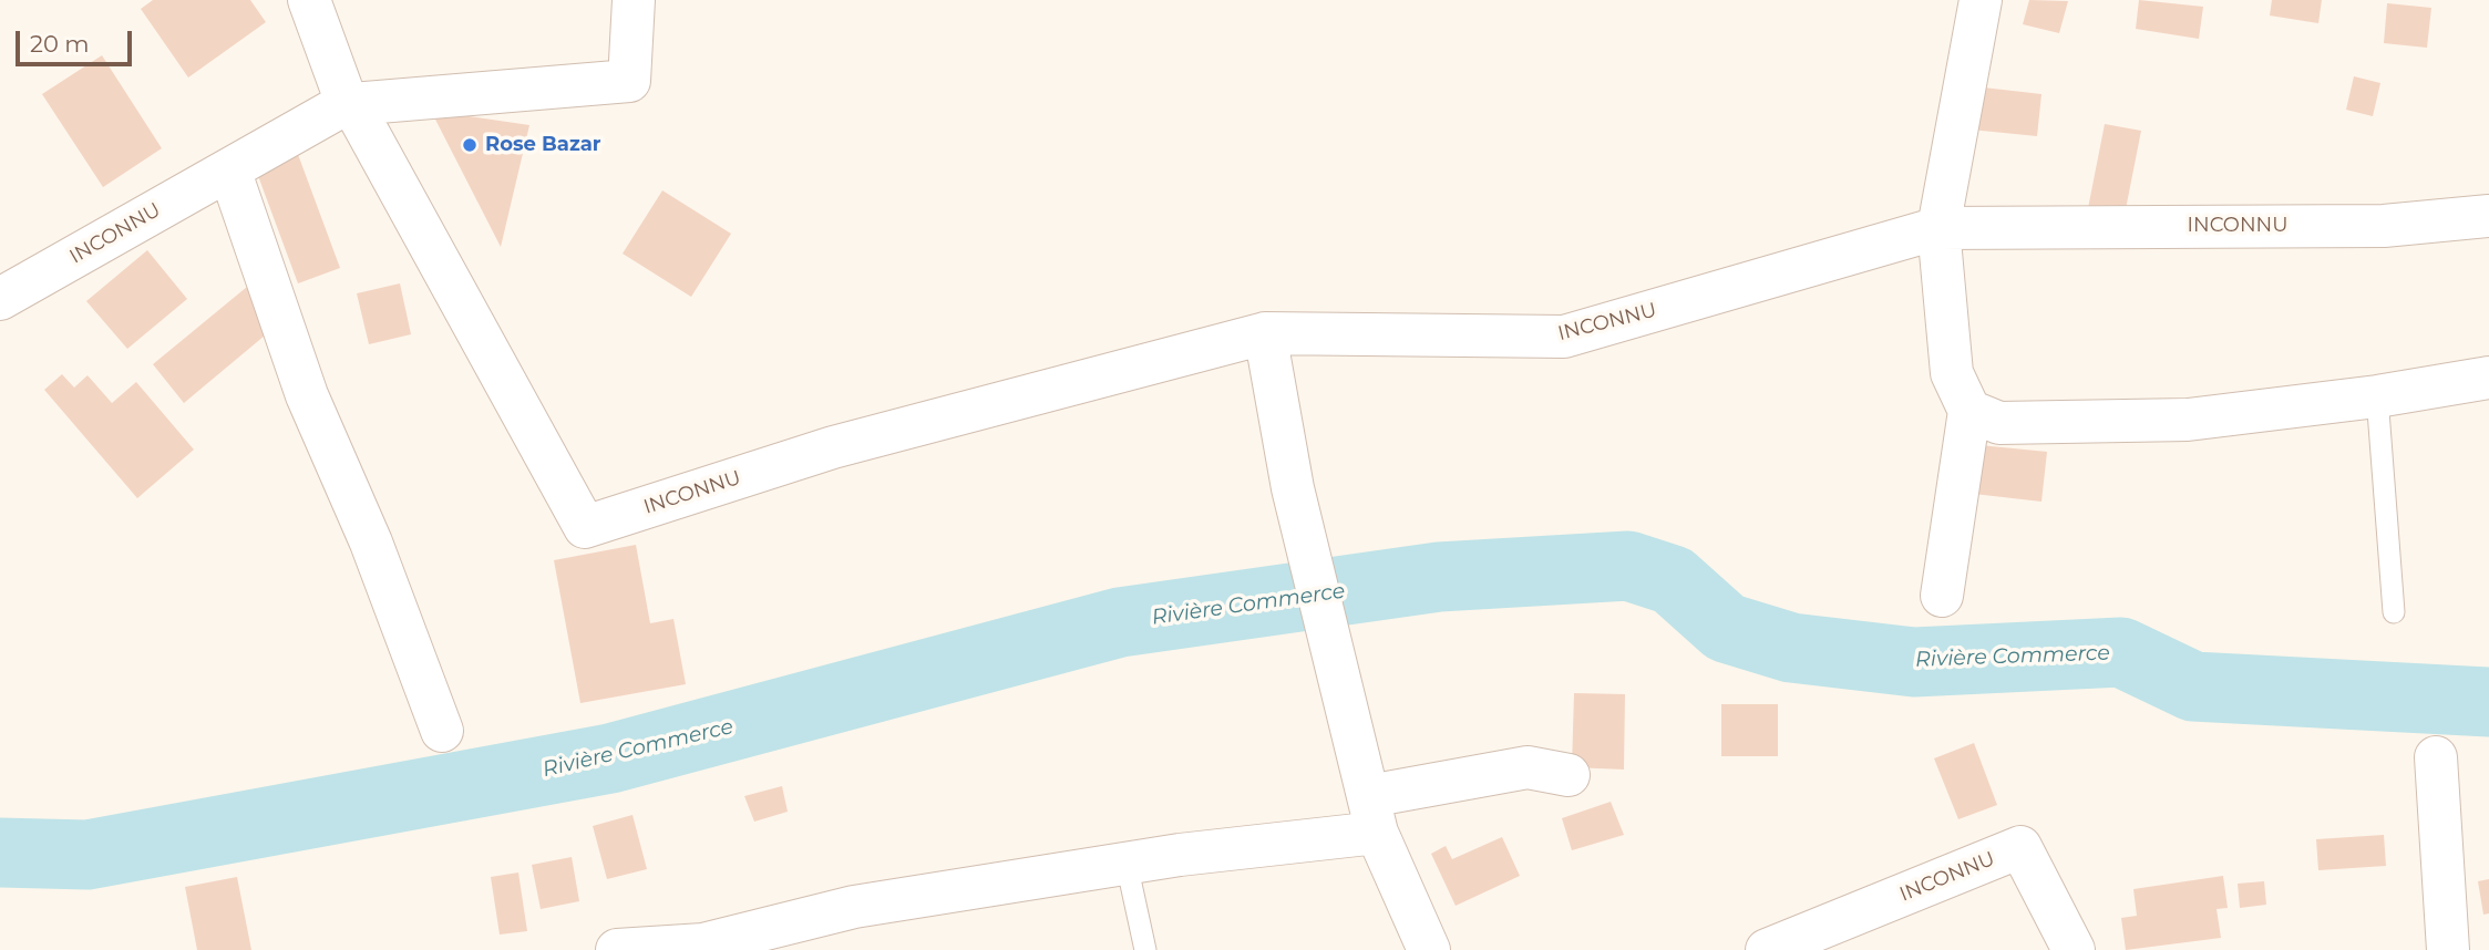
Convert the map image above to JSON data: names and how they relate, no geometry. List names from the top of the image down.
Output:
{
  "streets": {
    "street": ["INCONNU"]
  },
  "water": ["Rivière Commerce"],
  "places": ["Rose Bazar"],
  "scale_bar": "20 m"
}
